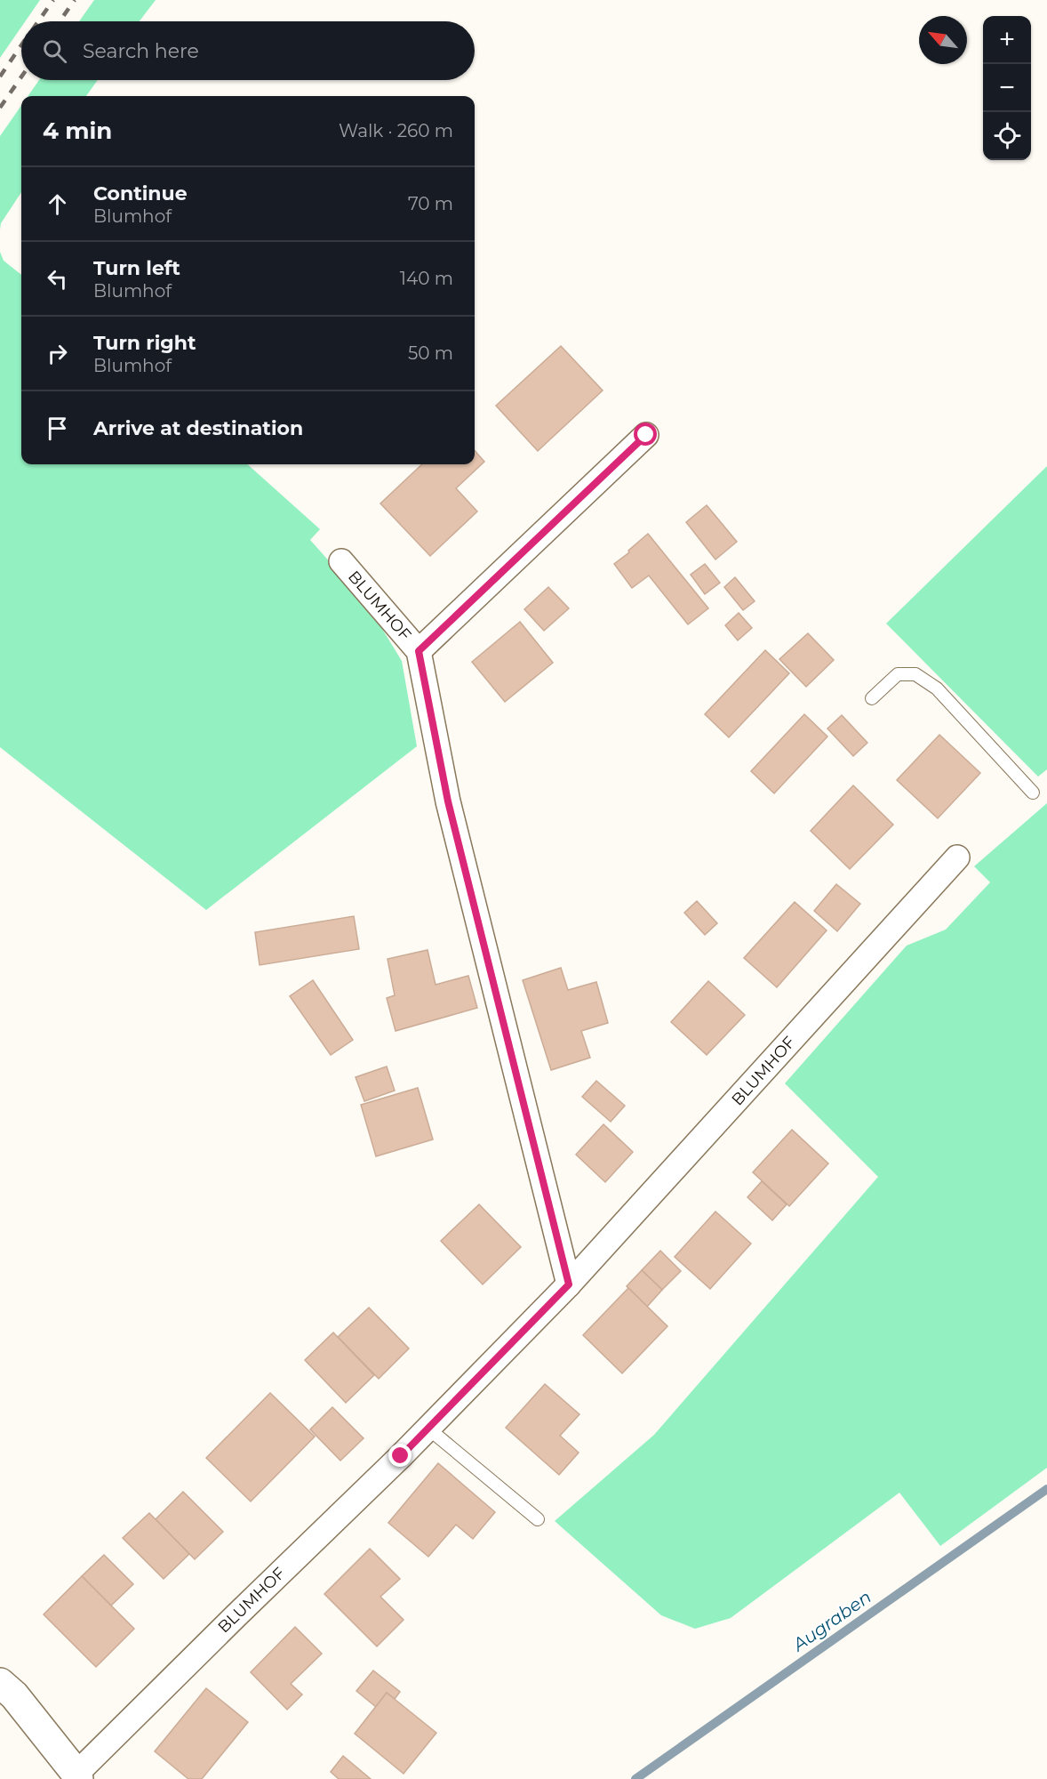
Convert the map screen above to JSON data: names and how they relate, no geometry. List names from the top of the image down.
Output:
{
  "streets": {
    "street": ["BLUMHOF"]
  },
  "water": ["Augraben"],
  "north": "top left",
  "page": {
    "map_buttons": ["+", "−"],
    "search": "Search here",
    "heading": ["4 min", "Walk · 260 m"],
    "list": [
      ["Continue", "Blumhof", "70 m"],
      ["Turn left", "Blumhof", "140 m"],
      ["Turn right", "Blumhof", "50 m"],
      "Arrive at destination"
    ]
  }
}
